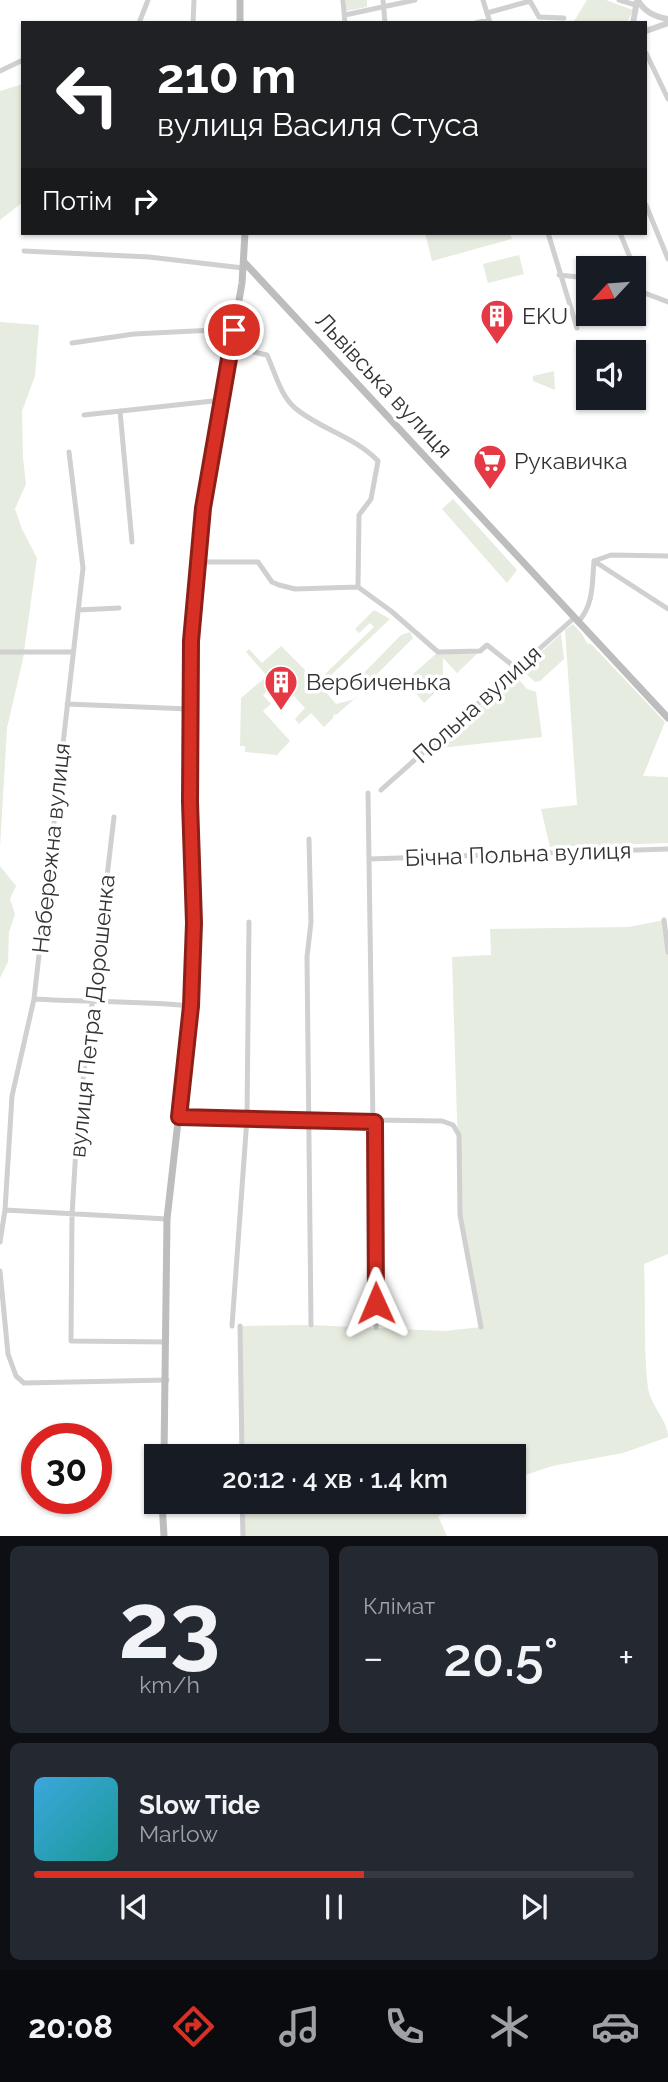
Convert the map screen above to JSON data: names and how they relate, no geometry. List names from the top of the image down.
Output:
{
  "streets": {
    "main road": ["Львівська вулиця"],
    "street": [
      "Польна вулиця",
      "Набережна вулиця",
      "Бічна Польна вулиця",
      "вулиця Петра Дорошенка"
    ]
  },
  "crossings": [
    ["Львівська вулиця", "Польна вулиця"]
  ],
  "places": {
    "building": ["EKU", "Вербиченька"],
    "supermarket": ["Рукавичка"]
  },
  "north": "bottom left",
  "page": {
    "turn": ["210 m", "вулиця Василя Стуса"],
    "then": "Потім",
    "limit": "30",
    "trip": "20:12 · 4 хв · 1.4 km",
    "tile": [
      ["23", "km/h"],
      "Клімат"
    ],
    "heat": ["−", "20.5°", "+"],
    "song": ["Slow Tide", "Marlow"],
    "tabs": "20:08"
  }
}
